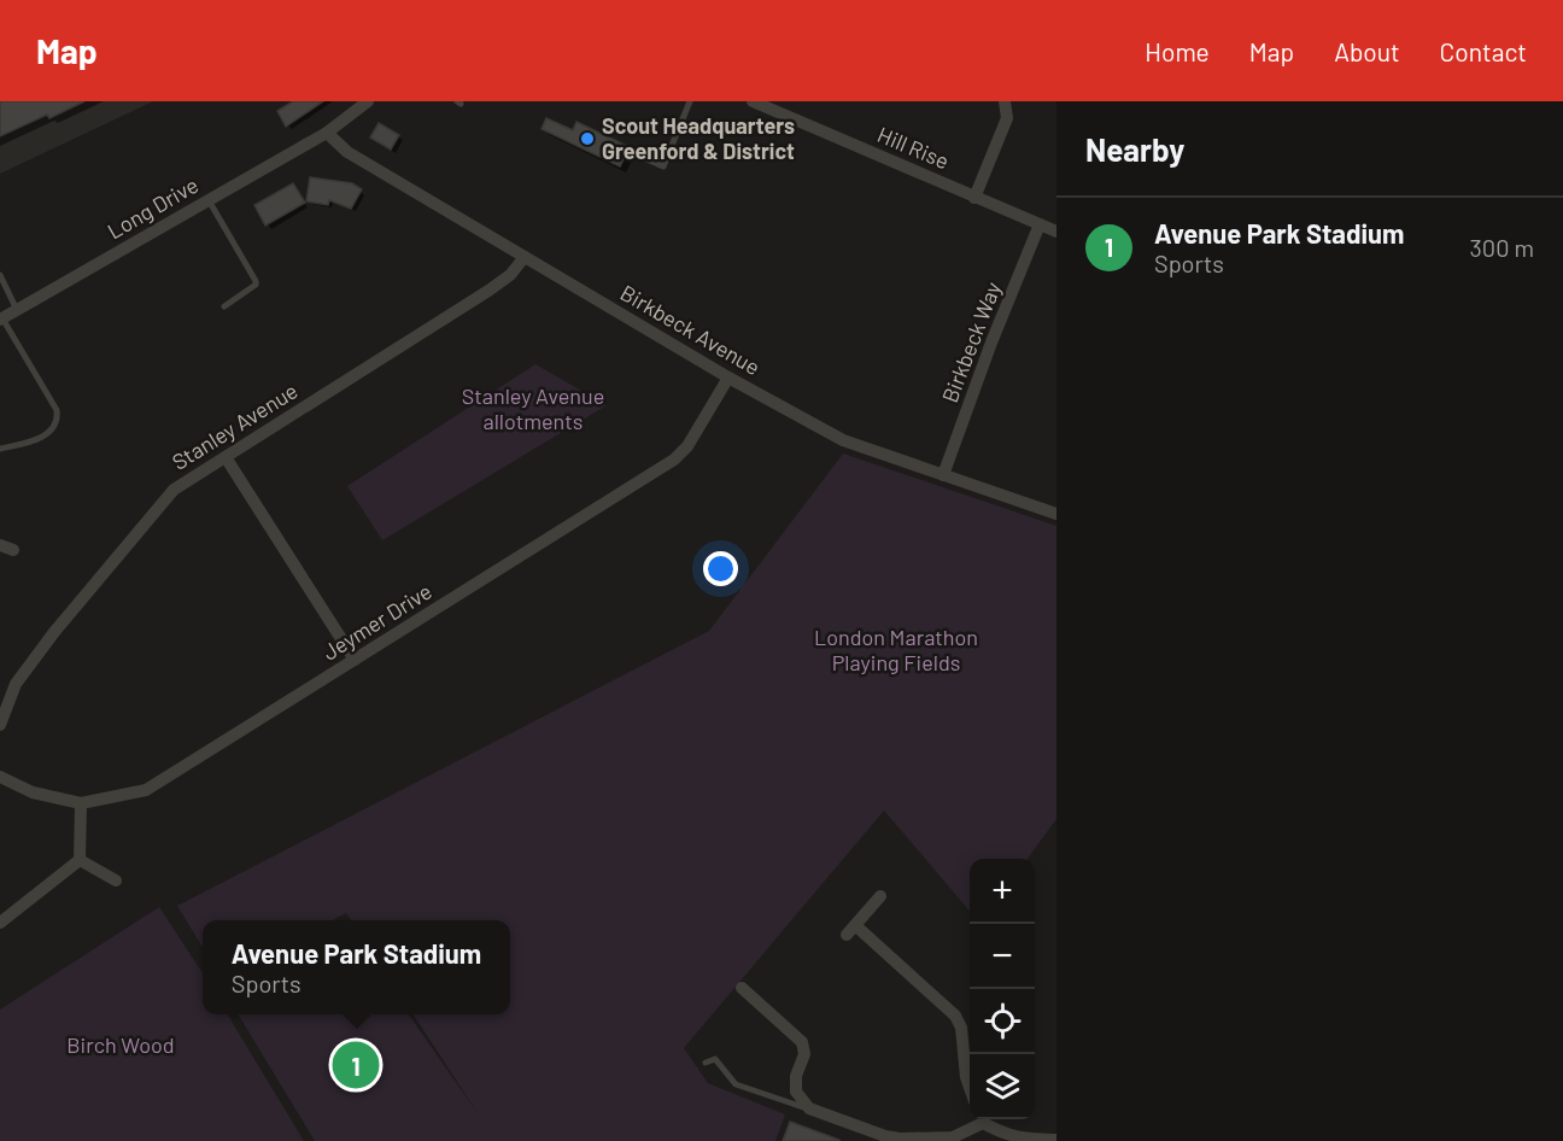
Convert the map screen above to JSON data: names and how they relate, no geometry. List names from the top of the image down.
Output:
{
  "streets": {
    "street": [
      "Hill Rise",
      "Long Drive",
      "Birkbeck Avenue",
      "Birkbeck Way",
      "Stanley Avenue",
      "Jeymer Drive"
    ]
  },
  "crossings": [
    ["Hill Rise", "Birkbeck Way"],
    ["Long Drive", "Birkbeck Avenue"],
    ["Birkbeck Avenue", "Birkbeck Way"],
    ["Birkbeck Avenue", "Stanley Avenue"],
    ["Birkbeck Avenue", "Jeymer Drive"]
  ],
  "parks": ["Stanley Avenue allotments", "London Marathon Playing Fields", "Birch Wood"],
  "places": ["Scout Headquarters Greenford & District"],
  "page": {
    "header": "Map",
    "nav": [
      "Home",
      "Map",
      "About",
      "Contact"
    ],
    "heading": "Nearby",
    "list": [
      {
        "mark": "1",
        "name": "Avenue Park Stadium",
        "note": "Sports",
        "value": "300 m"
      }
    ],
    "map_buttons": ["+", "−"],
    "popup": ["Avenue Park Stadium", "Sports"],
    "pins": "1"
  }
}
